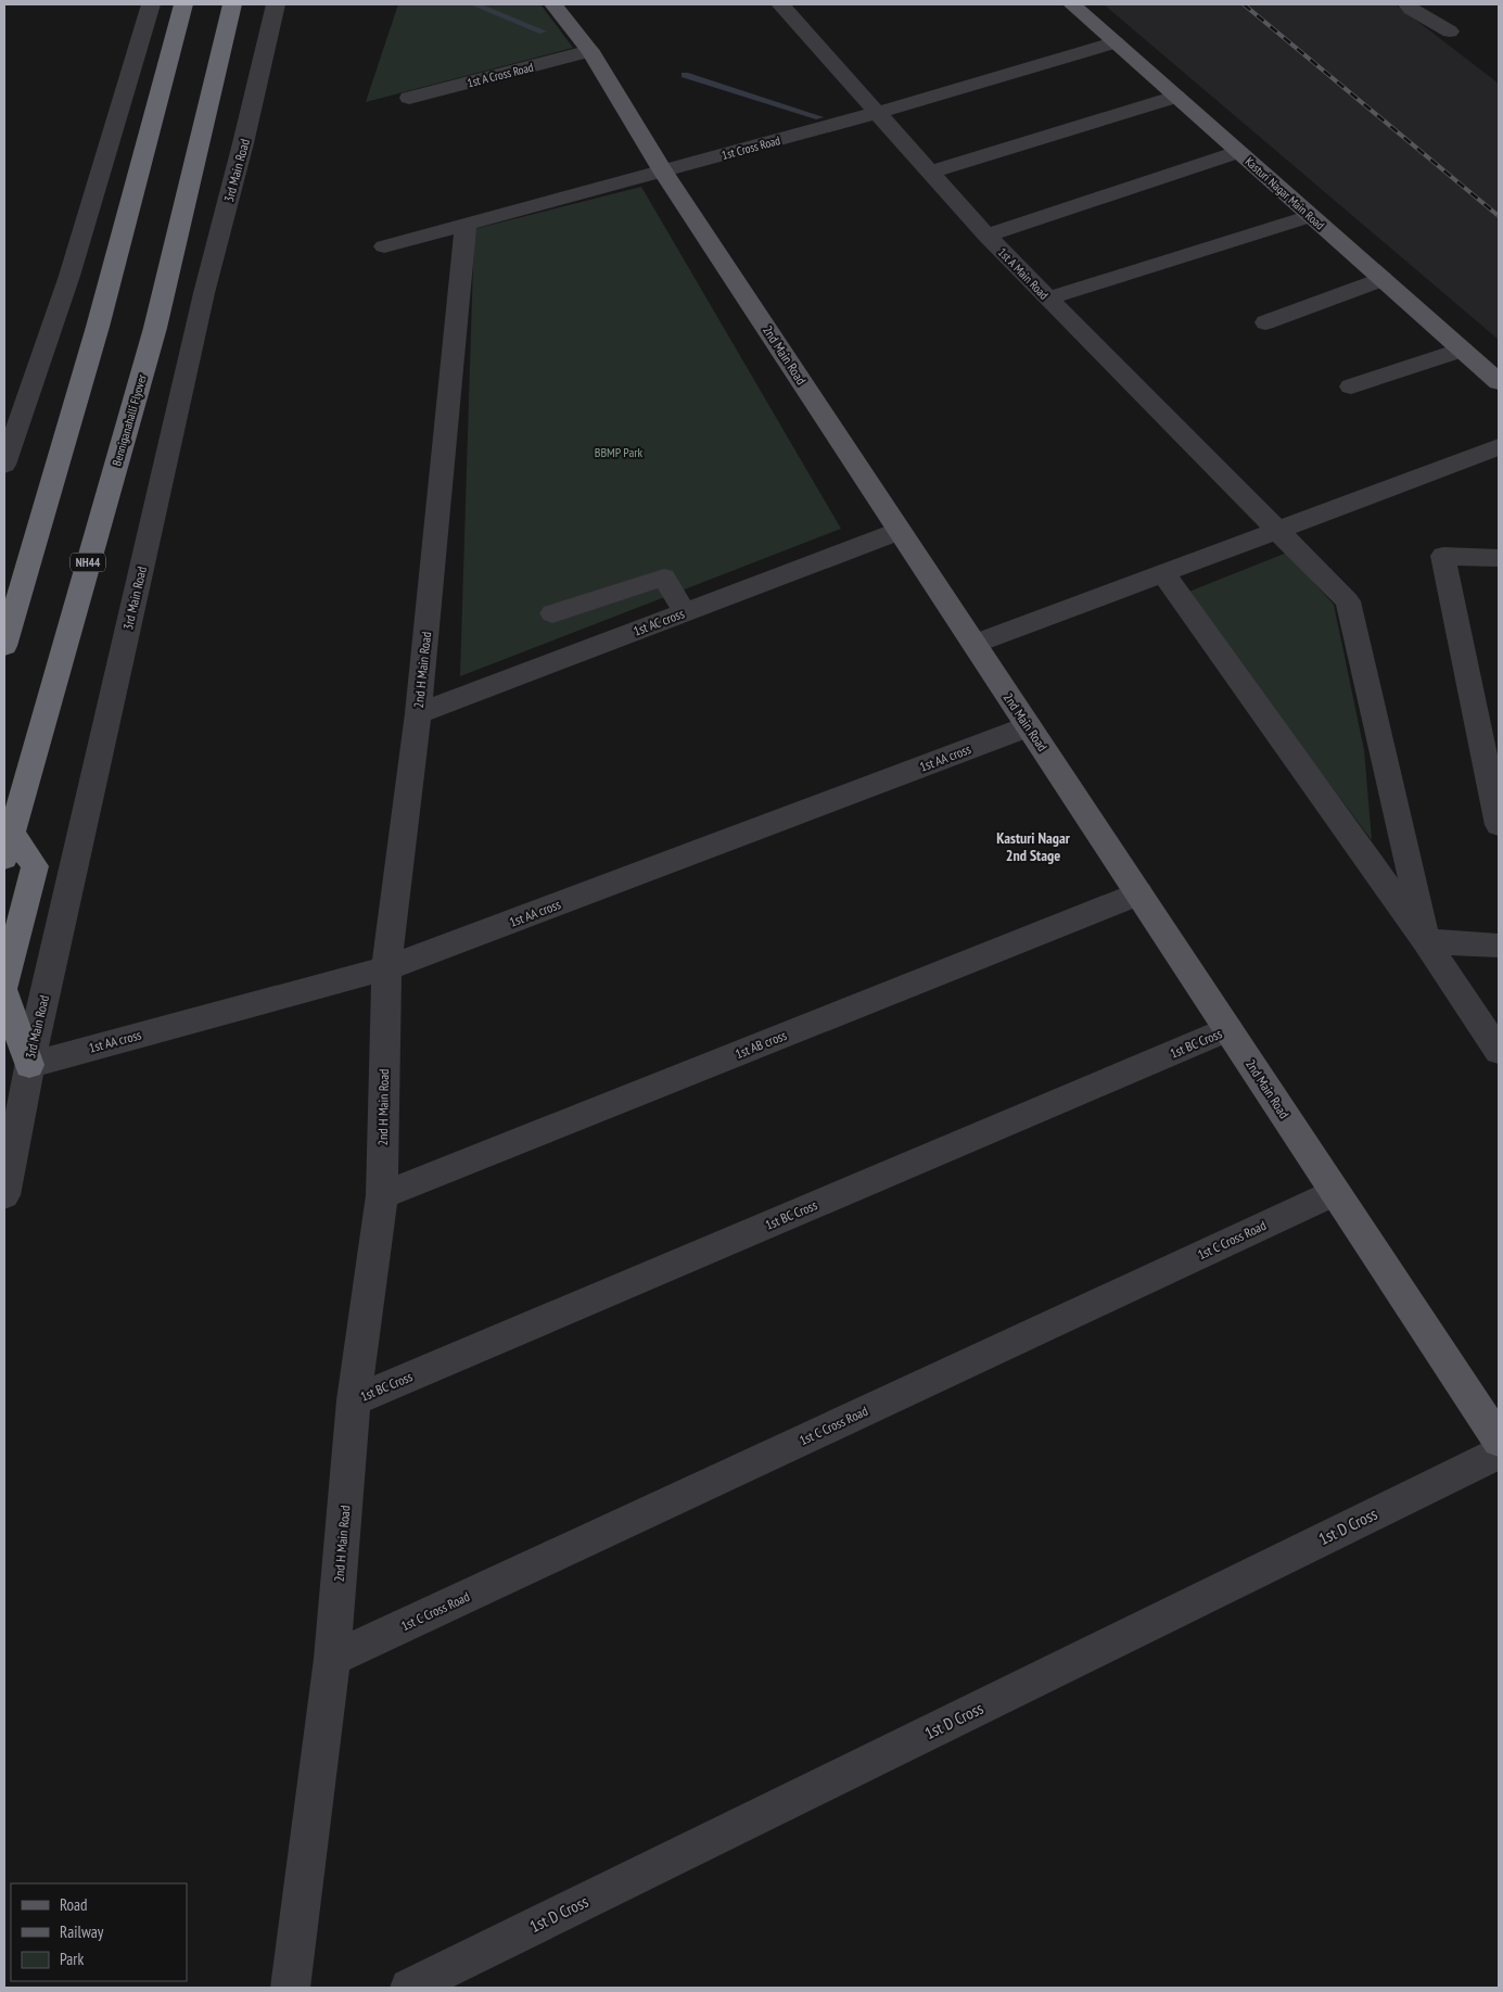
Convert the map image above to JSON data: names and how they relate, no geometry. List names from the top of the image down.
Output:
{
  "streets": {
    "highway": ["Benniganahalli Flyover", "NH44"],
    "main road": ["Kasturi Nagar Main Road", "2nd Main Road"],
    "street": [
      "1st A Cross Road",
      "1st Cross Road",
      "3rd Main Road",
      "1st A Main Road",
      "1st AC cross",
      "2nd H Main Road",
      "1st AA cross",
      "1st BC Cross",
      "1st AB cross",
      "1st C Cross Road",
      "1st D Cross"
    ]
  },
  "crossings": [
    ["1st A Cross Road", "2nd Main Road"],
    ["1st Cross Road", "Kasturi Nagar Main Road"],
    ["1st Cross Road", "1st A Main Road"],
    ["1st Cross Road", "2nd Main Road"],
    ["1st Cross Road", "2nd H Main Road"],
    ["3rd Main Road", "1st AA cross"],
    ["2nd Main Road", "1st AC cross"],
    ["2nd Main Road", "1st AA cross"],
    ["2nd Main Road", "1st BC Cross"],
    ["2nd Main Road", "1st AB cross"],
    ["2nd Main Road", "1st C Cross Road"],
    ["1st AC cross", "2nd H Main Road"],
    ["2nd H Main Road", "1st AA cross"],
    ["2nd H Main Road", "1st BC Cross"],
    ["2nd H Main Road", "1st AB cross"],
    ["2nd H Main Road", "1st C Cross Road"]
  ],
  "districts": ["Kasturi Nagar 2nd Stage"],
  "parks": ["BBMP Park"],
  "legend": ["Road", "Railway", "Park"]
}
